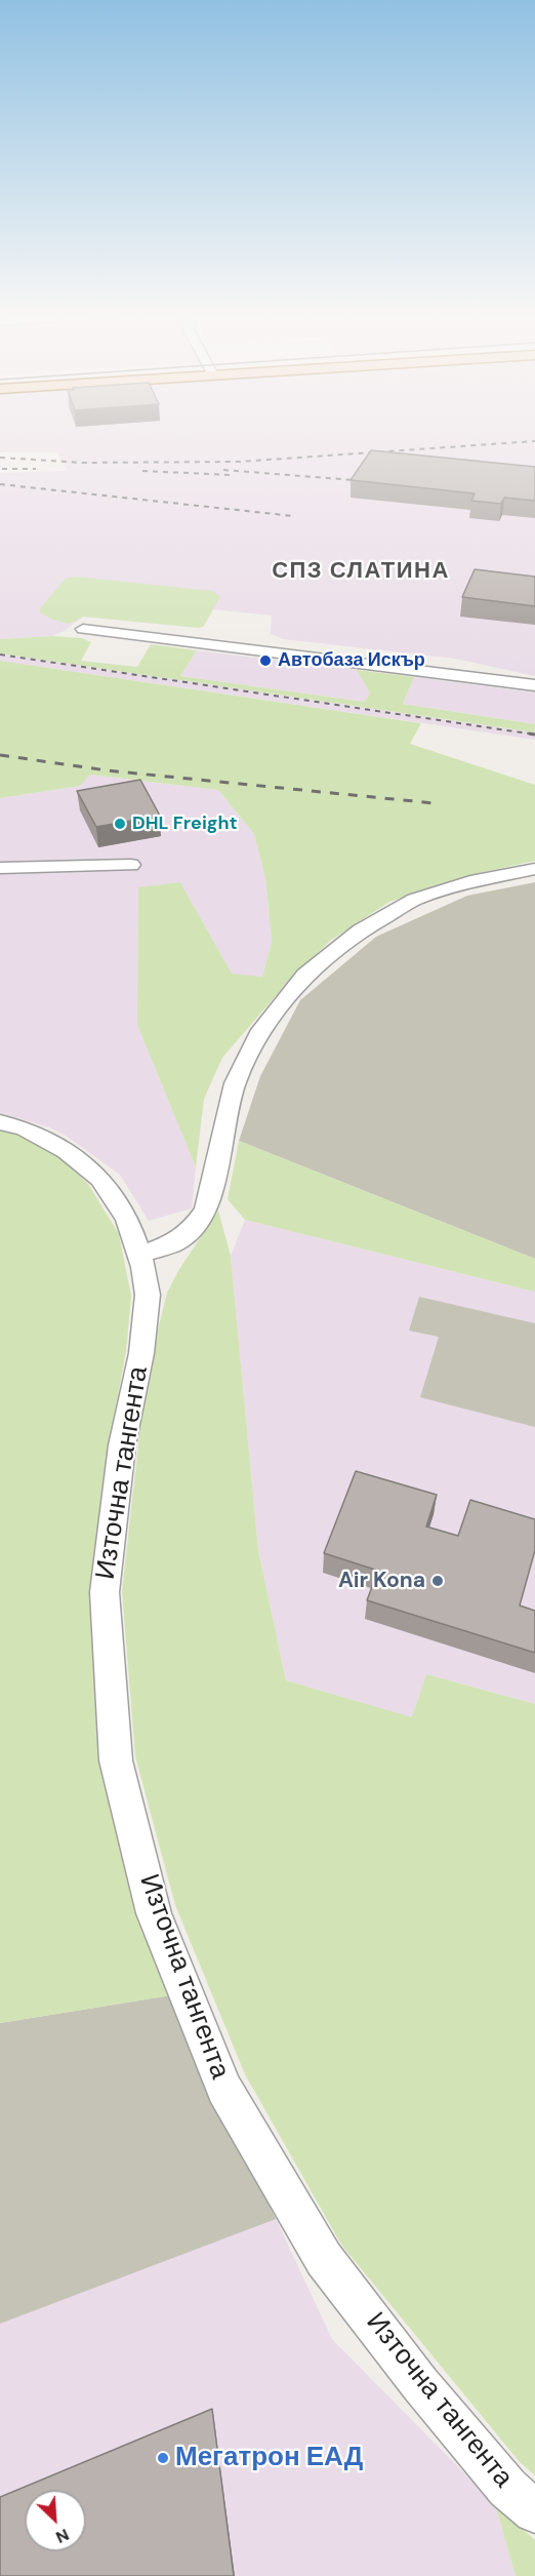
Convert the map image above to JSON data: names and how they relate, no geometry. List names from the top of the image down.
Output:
{
  "streets": {
    "street": ["Източна тангента"]
  },
  "districts": ["СПЗ СЛАТИНА"],
  "places": [
    "Автобаза Искър",
    "DHL Freight",
    "Air Kona",
    "Мегатрон ЕАД"
  ],
  "north": "bottom right"
}
